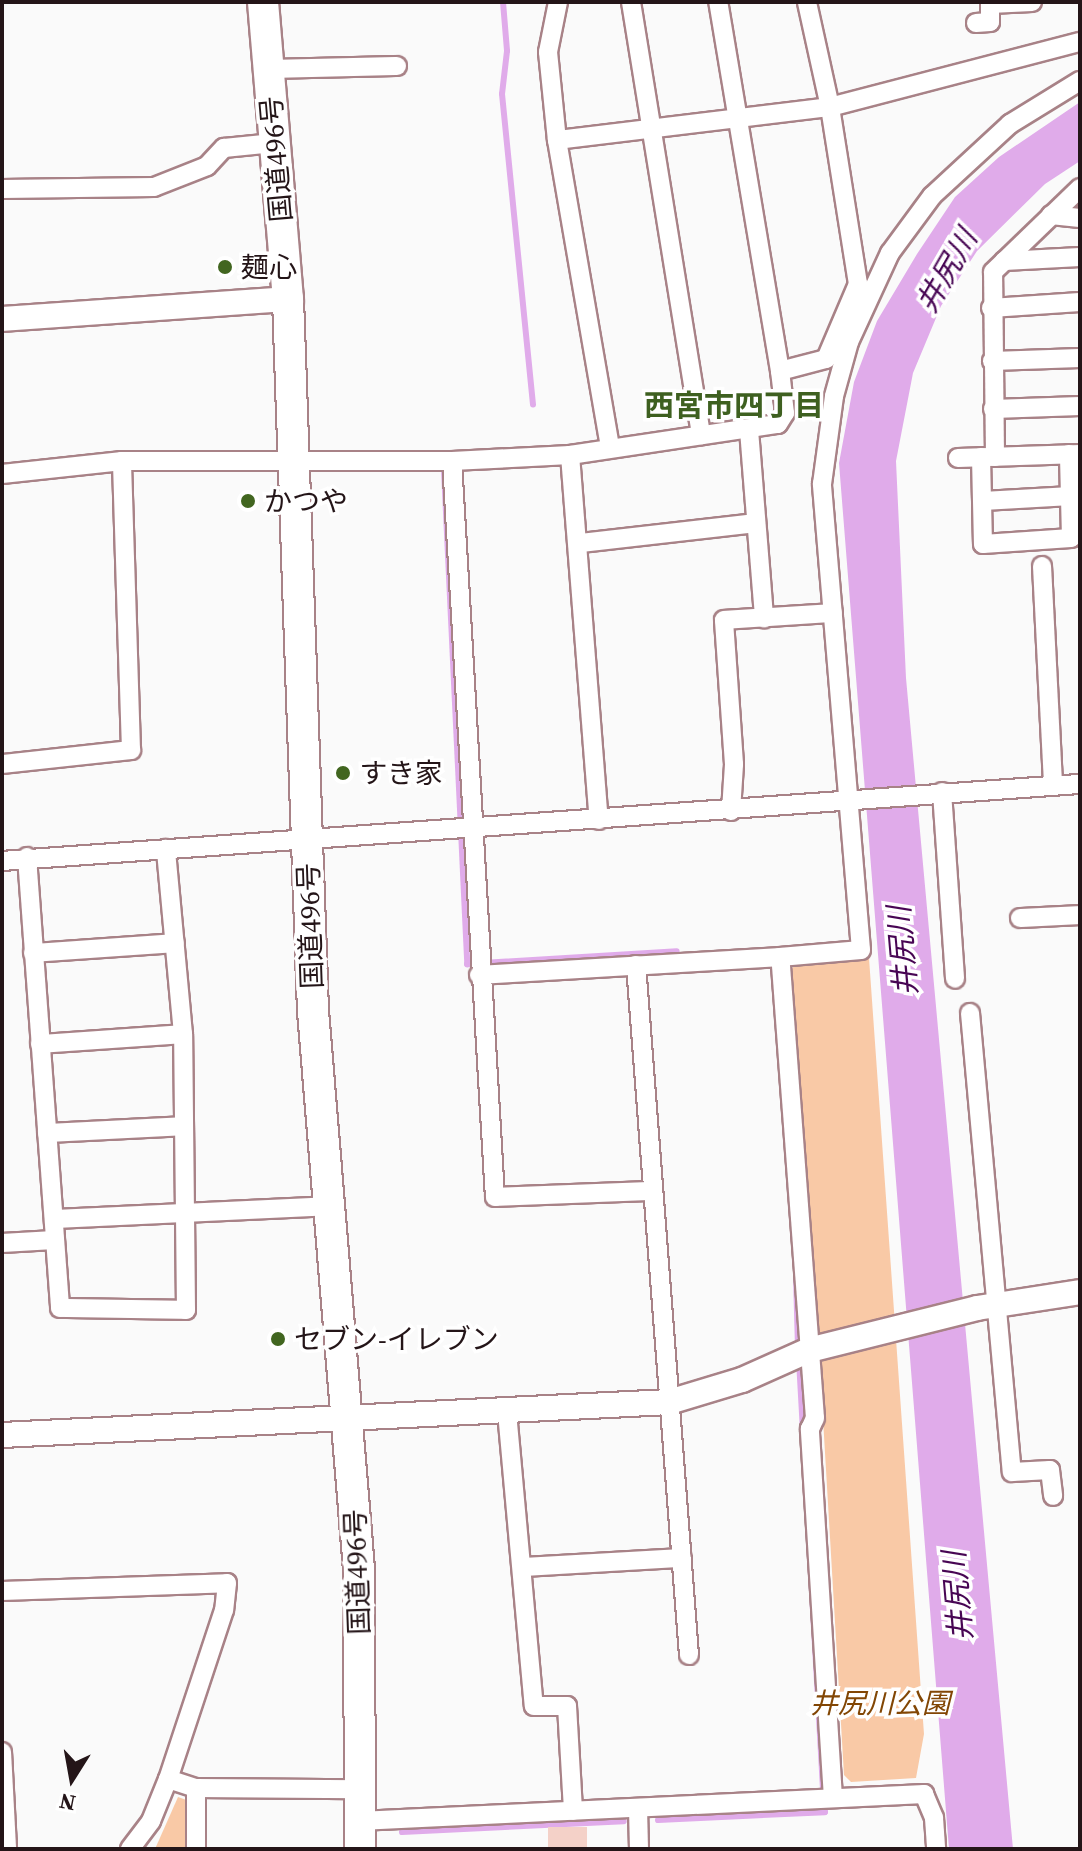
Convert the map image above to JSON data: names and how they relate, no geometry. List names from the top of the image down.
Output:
{
  "streets": {
    "highway": ["国道496号"]
  },
  "districts": ["西宮市四丁目"],
  "water": ["井尻川"],
  "parks": ["井尻川公園"],
  "places": [
    "麺心",
    "かつや",
    "すき家",
    "セブン-イレブン"
  ],
  "north": "bottom"
}
